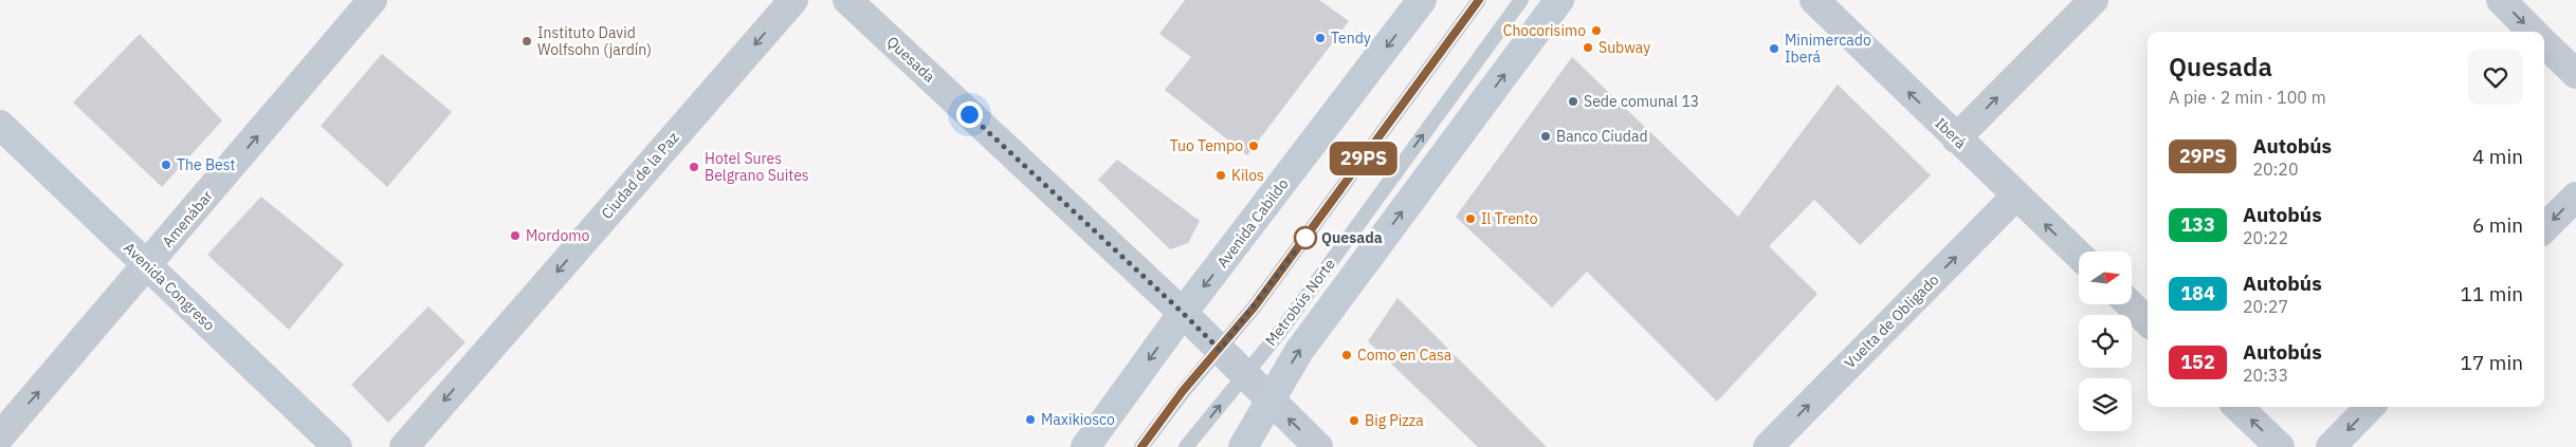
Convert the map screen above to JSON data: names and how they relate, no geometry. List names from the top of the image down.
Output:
{
  "streets": {
    "main road": ["Avenida Cabildo", "Avenida Congreso"],
    "street": [
      "Quesada",
      "Iberá",
      "Ciudad de la Paz",
      "Amenábar",
      "Vuelta de Obligado"
    ],
    "lane": ["Metrobús Norte"]
  },
  "crossings": [
    ["Quesada", "Avenida Cabildo"],
    ["Quesada", "Metrobús Norte"],
    ["Iberá", "Vuelta de Obligado"],
    ["Amenábar", "Avenida Congreso"]
  ],
  "one_way": [
    "Iberá",
    "Ciudad de la Paz",
    "Amenábar",
    "Vuelta de Obligado"
  ],
  "places": [
    "Chocorisimo",
    "Tendy",
    "Instituto David Wolfsohn (jardín)",
    "Subway",
    "Minimercado Iberá",
    "Sede comunal 13",
    "Banco Ciudad",
    "Tuo Tempo",
    "The Best",
    "Hotel Sures Belgrano Suites",
    "Kilos",
    "Il Trento",
    "Mordomo",
    "Quesada",
    "Como en Casa",
    "Maxikiosco",
    "Big Pizza"
  ],
  "lines": ["bus line 29PS"],
  "north": "right",
  "page": {
    "on_map": "29PS",
    "heading": ["Quesada", "A pie · 2 min · 100 m"],
    "list": [
      {
        "mark": "29PS",
        "name": "Autobús",
        "note": "20:20",
        "value": "4 min"
      },
      {
        "mark": "133",
        "name": "Autobús",
        "note": "20:22",
        "value": "6 min"
      },
      {
        "mark": "184",
        "name": "Autobús",
        "note": "20:27",
        "value": "11 min"
      },
      {
        "mark": "152",
        "name": "Autobús",
        "note": "20:33",
        "value": "17 min"
      }
    ]
  }
}
